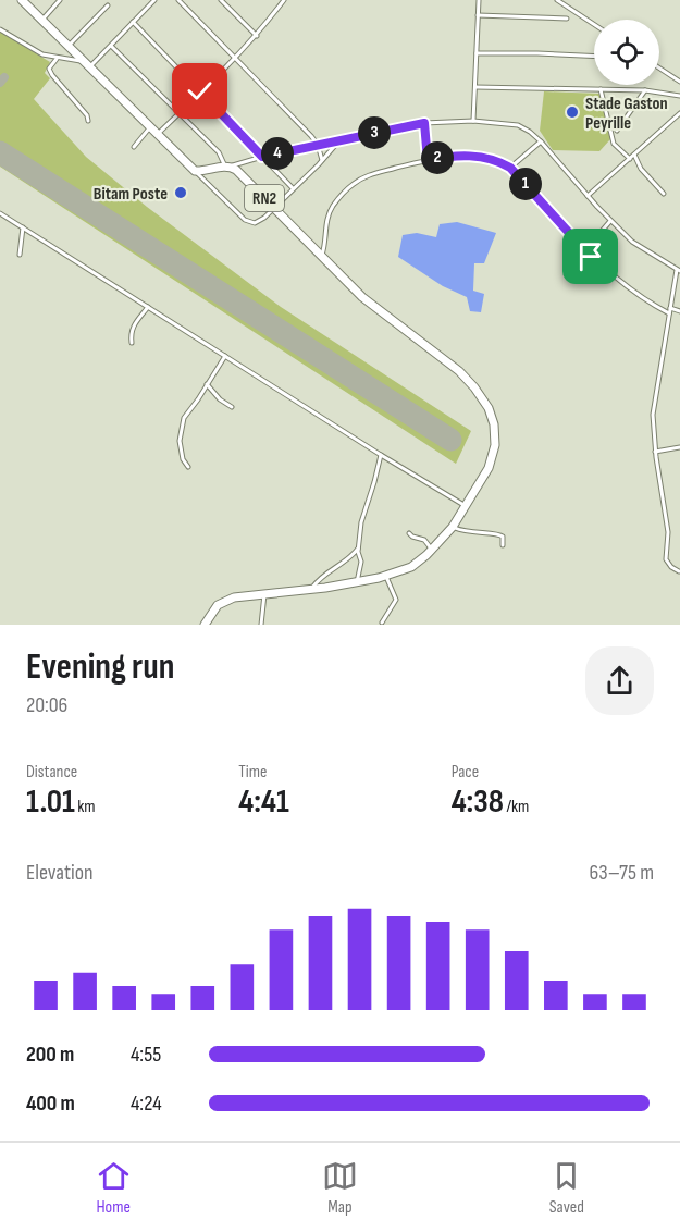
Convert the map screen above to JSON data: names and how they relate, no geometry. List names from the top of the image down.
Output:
{
  "streets": {
    "highway": ["RN2"]
  },
  "places": ["Stade Gaston Peyrille", "Bitam Poste"],
  "page": {
    "pins": [
      "3",
      "4",
      "2",
      "1"
    ],
    "heading": ["Evening run", "20:06"],
    "stats": [
      ["Distance", "1.01 km"],
      ["Time", "4:41"],
      ["Pace", "4:38 /km"]
    ],
    "chart": ["Elevation", "63–75 m"],
    "list": [
      {
        "name": "200 m",
        "note": "4:55"
      },
      {
        "name": "400 m",
        "note": "4:24"
      }
    ],
    "tabs": ["Home", "Map", "Saved"]
  }
}
